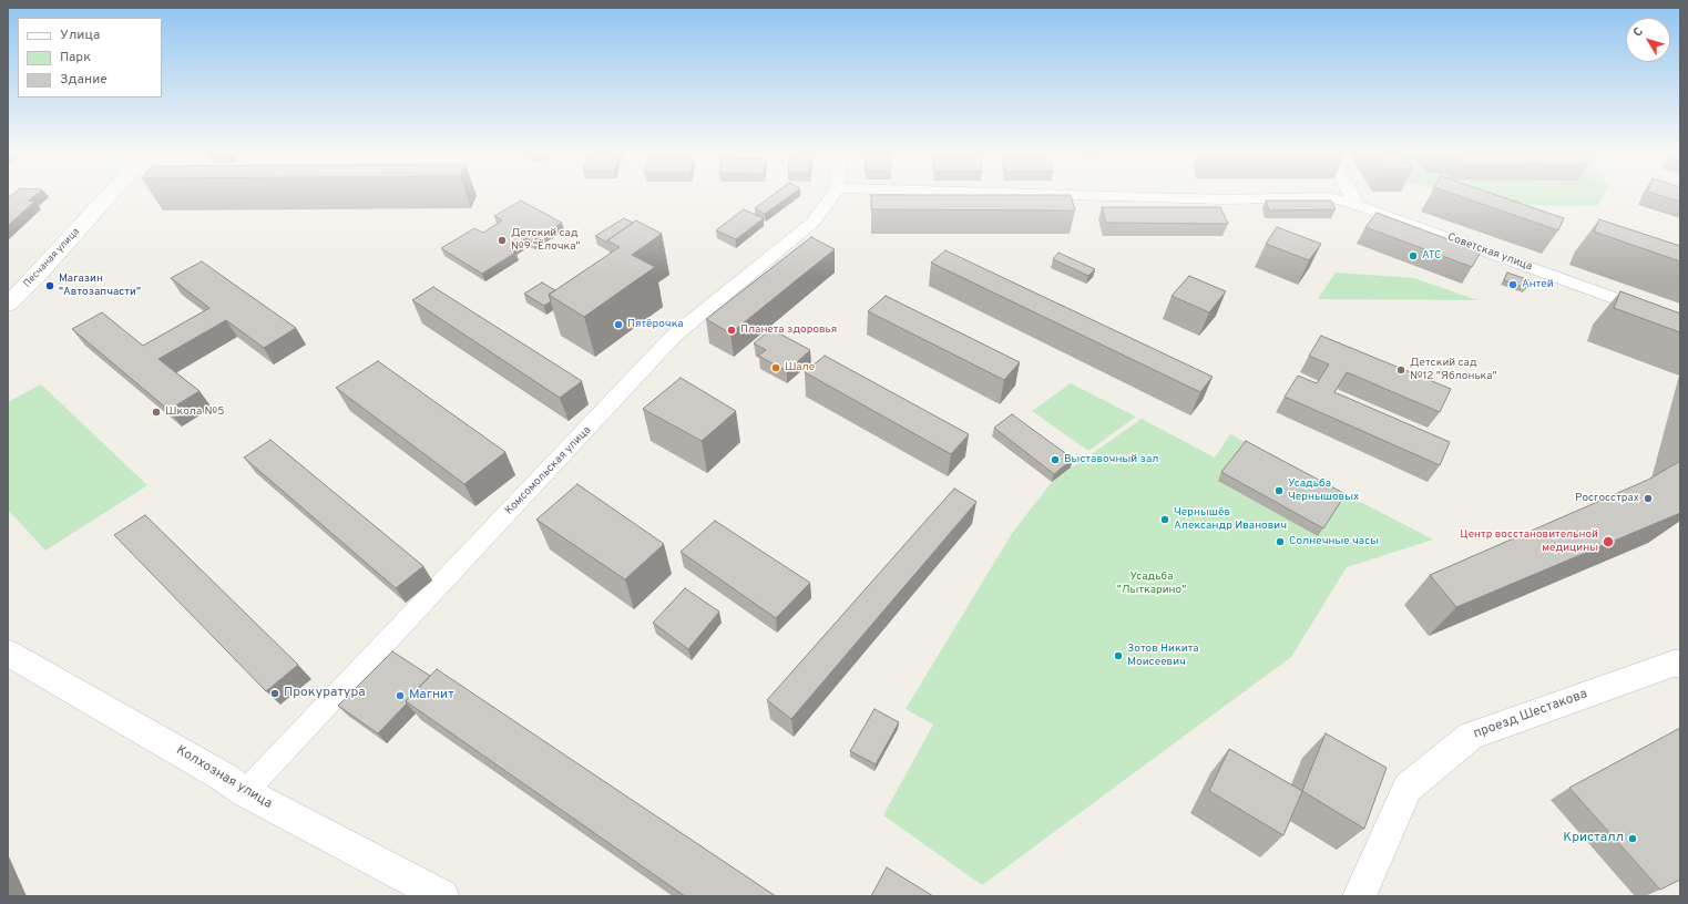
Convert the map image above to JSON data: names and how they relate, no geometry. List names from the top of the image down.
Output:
{
  "streets": {
    "street": [
      "Советская улица",
      "Песчаная улица",
      "Комсомольская улица",
      "проезд Шестакова",
      "Колхозная улица"
    ]
  },
  "crossings": [
    ["Комсомольская улица", "Колхозная улица"]
  ],
  "parks": ["Усадьба \"Лыткарино\""],
  "places": [
    "Детский сад №9 \"Ёлочка\"",
    "АТС",
    "Антей",
    "Магазин \"Автозапчасти\"",
    "Пятёрочка",
    "Планета здоровья",
    "Шале",
    "Детский сад №12 \"Яблонька\"",
    "Школа №5",
    "Выставочный зал",
    "Усадьба Чернышовых",
    "Росгосстрах",
    "Чернышёв Александр Иванович",
    "Солнечные часы",
    "Центр восстановительной медицины",
    "Зотов Никита Моисеевич",
    "Прокуратура",
    "Магнит",
    "Кристалл"
  ],
  "legend": ["Улица", "Парк", "Здание"],
  "north": "top left"
}
